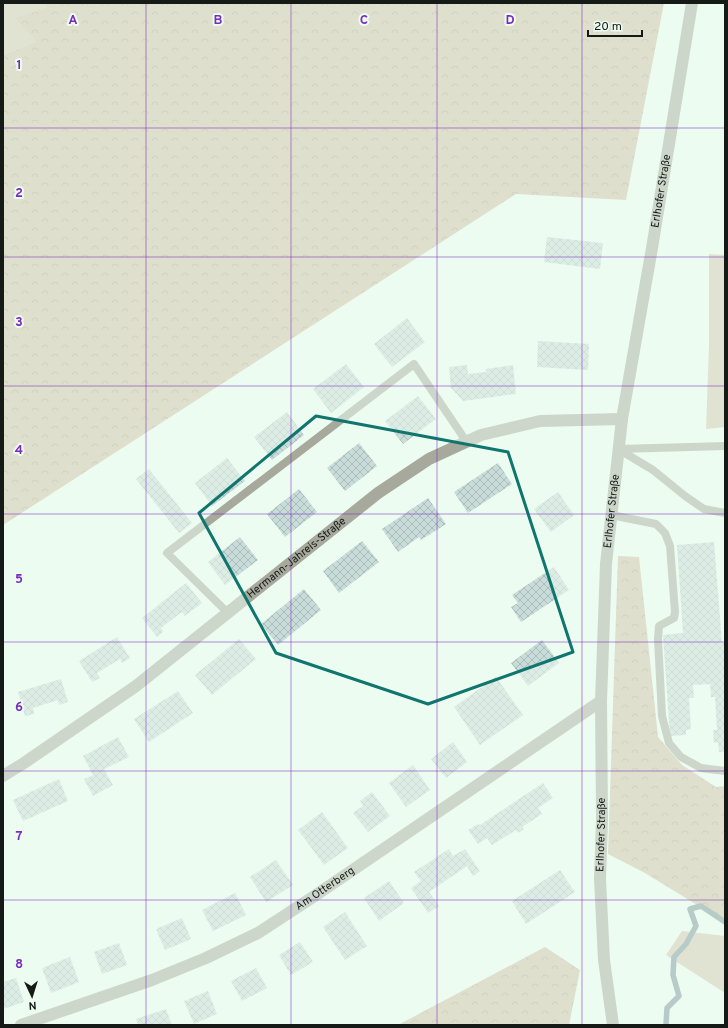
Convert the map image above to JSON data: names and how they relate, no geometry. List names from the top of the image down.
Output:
{
  "streets": {
    "street": ["Erlhofer Straße", "Hermann-Jahreis-Straße", "Am Otterberg"]
  },
  "crossings": [
    ["Erlhofer Straße", "Hermann-Jahreis-Straße"],
    ["Erlhofer Straße", "Am Otterberg"]
  ],
  "scale_bar": "20 m",
  "north": "bottom",
  "grid": {
    "columns": [
      "A",
      "B",
      "C",
      "D"
    ],
    "rows": [
      "1",
      "2",
      "3",
      "4",
      "5",
      "6",
      "7",
      "8"
    ]
  }
}
